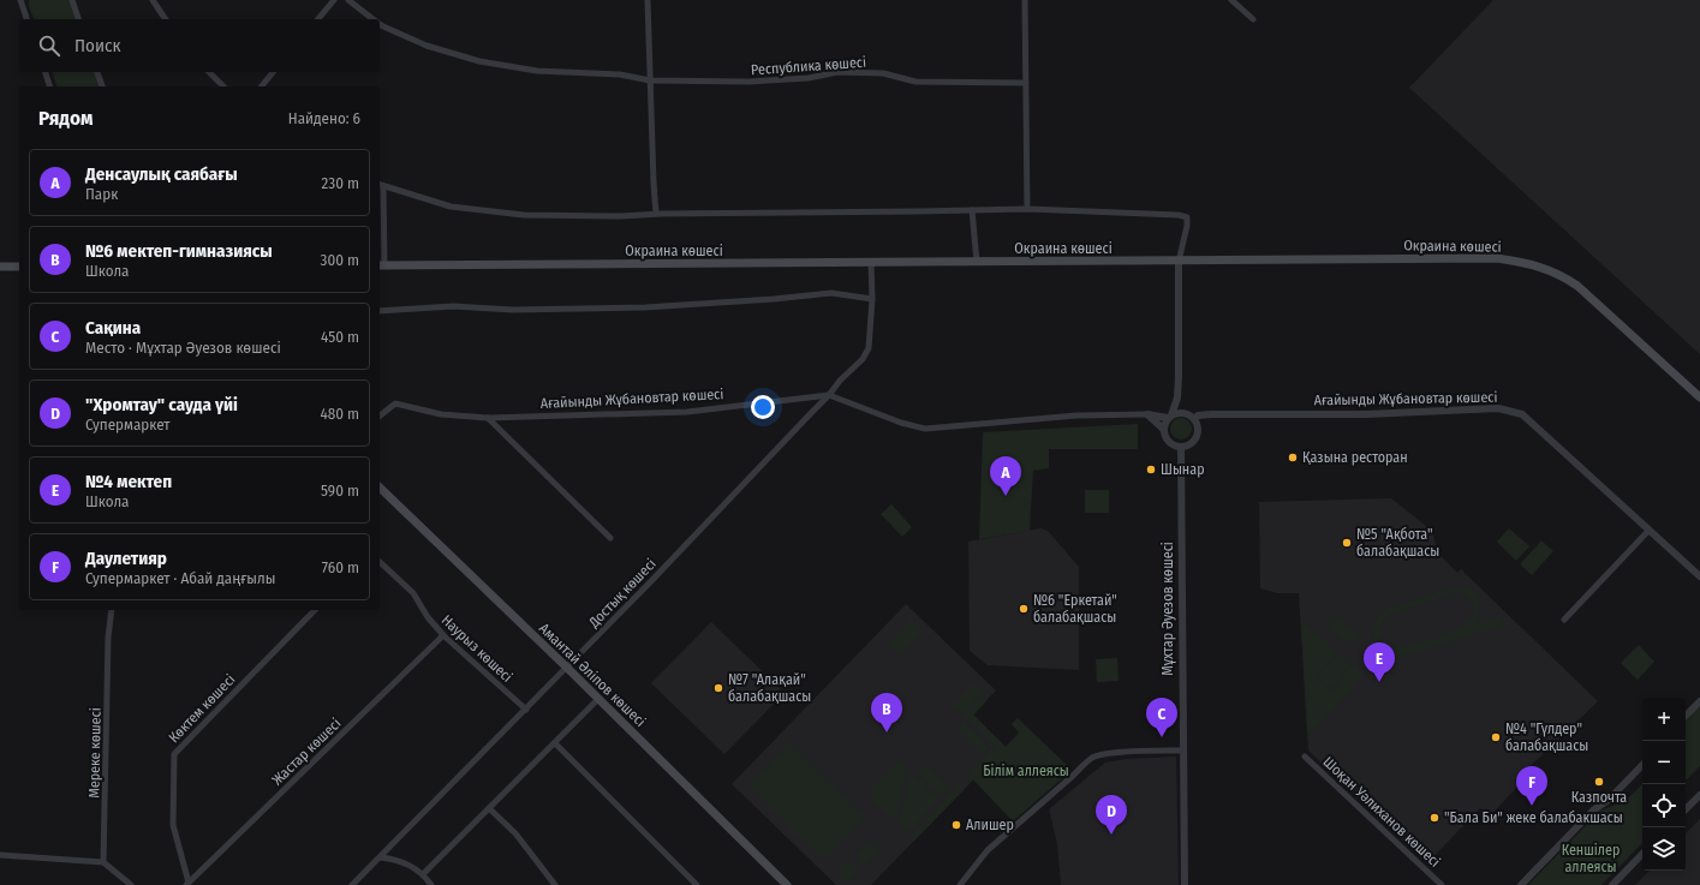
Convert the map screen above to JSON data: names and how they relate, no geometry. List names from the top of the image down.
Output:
{
  "streets": {
    "main road": ["Окраина көшесі", "Амантай Әліпов көшесі"],
    "street": [
      "Республика көшесі",
      "Ағайынды Жұбановтар көшесі",
      "Достық көшесі",
      "Мұхтар Әуезов көшесі",
      "Наурыз көшесі",
      "Көктем көшесі",
      "Жастар көшесі",
      "Мереке көшесі",
      "Шоқан Уәлиханов көшесі"
    ]
  },
  "crossings": [
    ["Окраина көшесі", "Достық көшесі"],
    ["Ағайынды Жұбановтар көшесі", "Достық көшесі"],
    ["Ағайынды Жұбановтар көшесі", "Мұхтар Әуезов көшесі"],
    ["Достық көшесі", "Наурыз көшесі"],
    ["Достық көшесі", "Амантай Әліпов көшесі"],
    ["Наурыз көшесі", "Жастар көшесі"],
    ["Көктем көшесі", "Жастар көшесі"]
  ],
  "parks": ["Білім аллеясы", "Кеншілер аллеясы"],
  "places": [
    "Қазына ресторан",
    "Шынар",
    "№5 \"Ақбота\" балабақшасы",
    "№6 \"Еркетай\" балабақшасы",
    "№7 \"Алақай\" балабақшасы",
    "№4 \"Гүлдер\" балабақшасы",
    "Казпочта",
    "\"Бала Би\" жеке балабакшасы",
    "Алишер"
  ],
  "page": {
    "search": "Поиск",
    "heading": ["Рядом", "Найдено: 6"],
    "list": [
      {
        "mark": "A",
        "name": "Денсаулық саябағы",
        "note": "Парк",
        "value": "230 m"
      },
      {
        "mark": "B",
        "name": "№6 мектеп-гимназиясы",
        "note": "Школа",
        "value": "300 m"
      },
      {
        "mark": "C",
        "name": "Сақина",
        "note": "Место · Мұхтар Әуезов көшесі",
        "value": "450 m"
      },
      {
        "mark": "D",
        "name": "\"Хромтау\" сауда үйі",
        "note": "Супермаркет",
        "value": "480 m"
      },
      {
        "mark": "E",
        "name": "№4 мектеп",
        "note": "Школа",
        "value": "590 m"
      },
      {
        "mark": "F",
        "name": "Даулетияр",
        "note": "Супермаркет · Абай даңғылы",
        "value": "760 m"
      }
    ],
    "pins": [
      "A",
      "E",
      "B",
      "C",
      "F",
      "D"
    ],
    "map_buttons": ["+", "−"]
  }
}
